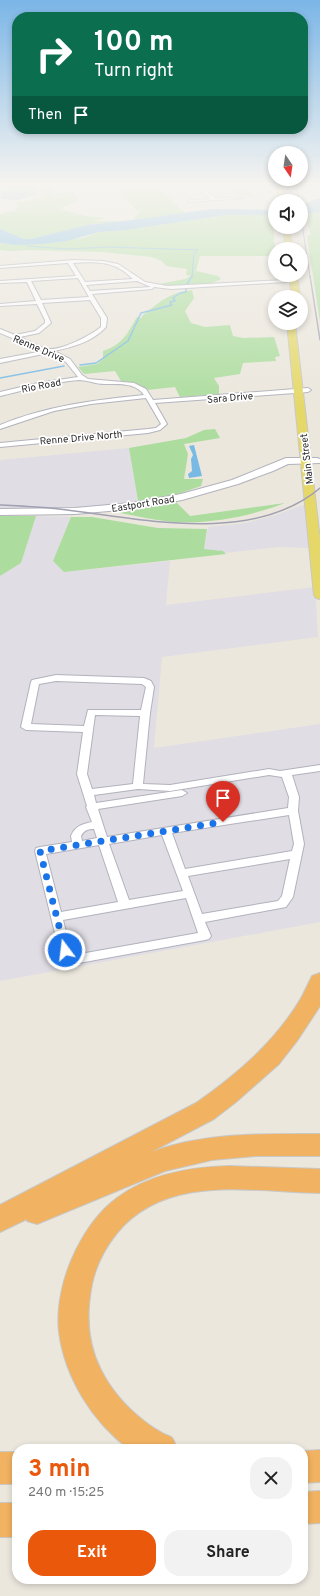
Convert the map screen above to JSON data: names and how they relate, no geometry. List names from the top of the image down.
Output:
{
  "streets": {
    "main road": ["Main Street"],
    "street": [
      "Renne Drive",
      "Rio Road",
      "Sara Drive",
      "Renne Drive North",
      "Eastport Road"
    ]
  },
  "crossings": [
    ["Renne Drive", "Rio Road"],
    ["Sara Drive", "Renne Drive North"],
    ["Sara Drive", "Main Street"],
    ["Main Street", "Eastport Road"]
  ],
  "north": "bottom",
  "page": {
    "turn": ["100 m", "Turn right"],
    "then": "Then",
    "heading": ["3 min", "240 m · 15:25"],
    "buttons": ["Exit", "Share"]
  }
}
